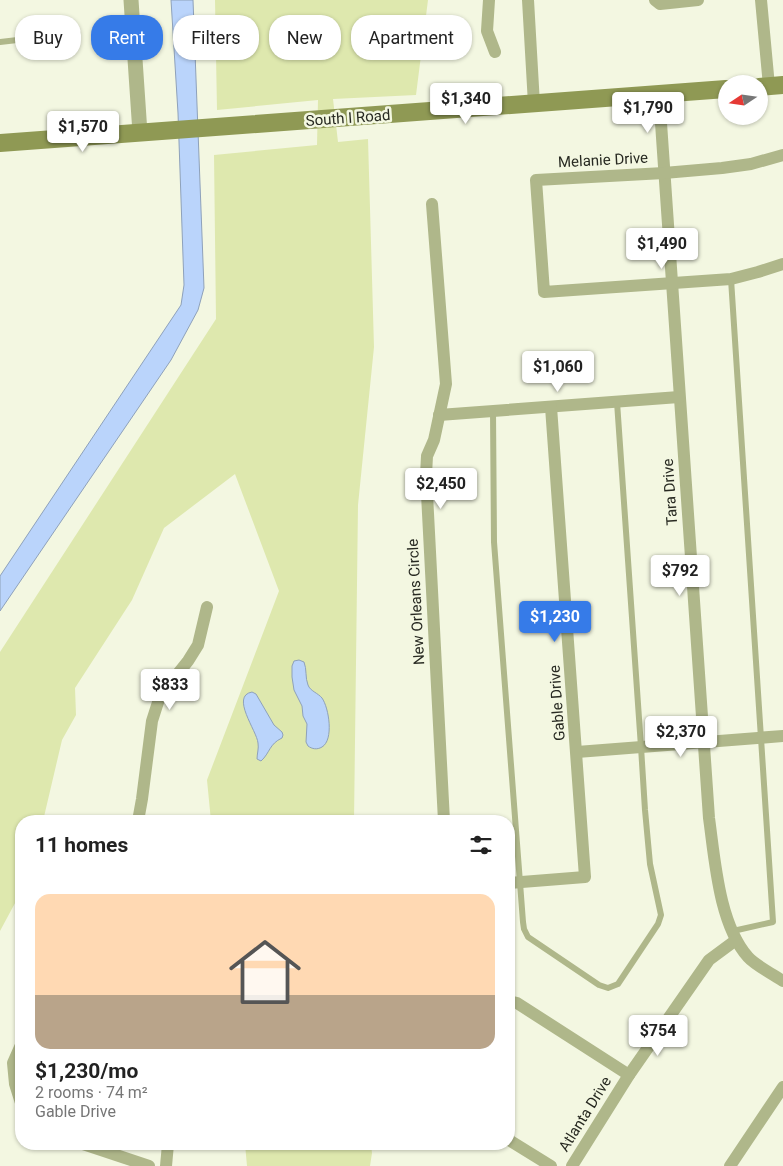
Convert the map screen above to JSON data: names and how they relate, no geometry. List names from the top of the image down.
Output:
{
  "streets": {
    "main road": ["South I Road"],
    "street": [
      "Melanie Drive",
      "Tara Drive",
      "New Orleans Circle",
      "Gable Drive",
      "Atlanta Drive"
    ]
  },
  "crossings": [
    ["South I Road", "Tara Drive"],
    ["Melanie Drive", "Tara Drive"],
    ["Tara Drive", "Atlanta Drive"]
  ],
  "north": "left",
  "page": {
    "chip": [
      "Buy",
      "Rent",
      "Filters",
      "New",
      "Apartment"
    ],
    "price": [
      "$1,340",
      "$1,790",
      "$1,570",
      "$1,490",
      "$1,060",
      "$2,450",
      "$792",
      "$1,230",
      "$833",
      "$2,370",
      "$754"
    ],
    "heading": "11 homes",
    "list": [
      {
        "name": "$1,230/mo",
        "note": "2 rooms · 74 m² · Gable Drive"
      }
    ]
  }
}
